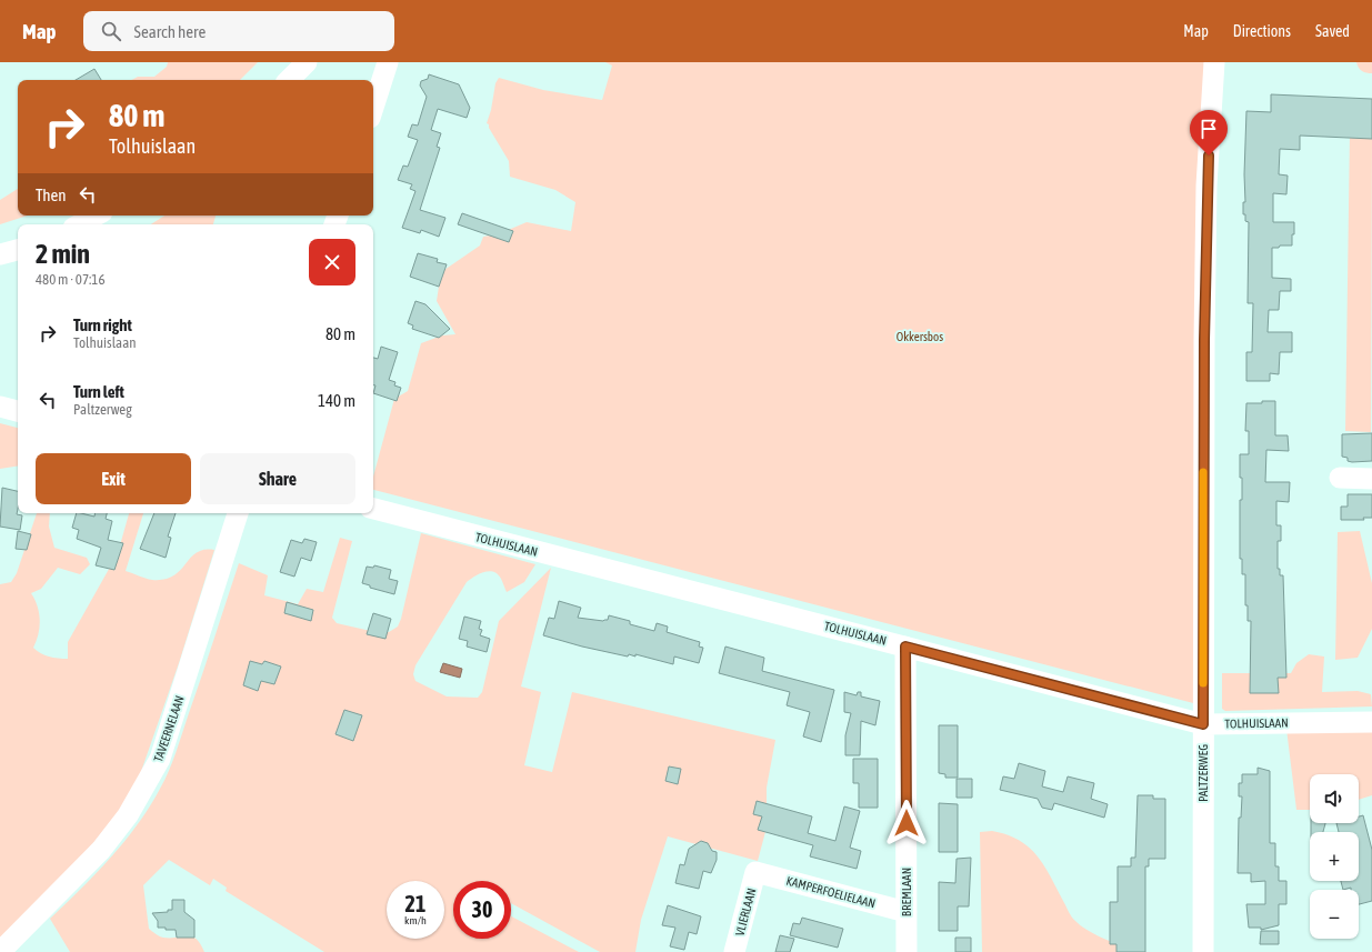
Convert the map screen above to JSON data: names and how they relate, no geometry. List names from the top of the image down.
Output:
{
  "streets": {
    "street": [
      "TOLHUISLAAN",
      "TAVEERNELAAN",
      "PALTZERWEG",
      "KAMPERFOELIELAAN",
      "BREMLAAN",
      "VLIERLAAN"
    ]
  },
  "crossings": [
    ["TOLHUISLAAN", "PALTZERWEG"],
    ["TOLHUISLAAN", "BREMLAAN"],
    ["KAMPERFOELIELAAN", "BREMLAAN"],
    ["KAMPERFOELIELAAN", "VLIERLAAN"]
  ],
  "parks": ["Okkersbos"],
  "page": {
    "header": "Map",
    "search": "Search here",
    "nav": ["Map", "Directions", "Saved"],
    "turn": ["80 m", "Tolhuislaan"],
    "then": "Then",
    "heading": ["2 min", "480 m · 07:16"],
    "list": [
      {
        "name": "Turn right",
        "note": "Tolhuislaan",
        "value": "80 m"
      },
      {
        "name": "Turn left",
        "note": "Paltzerweg",
        "value": "140 m"
      }
    ],
    "buttons": ["Exit", "Share"],
    "map_buttons": ["+", "−"],
    "speed": "21 km/h",
    "limit": "30"
  }
}
